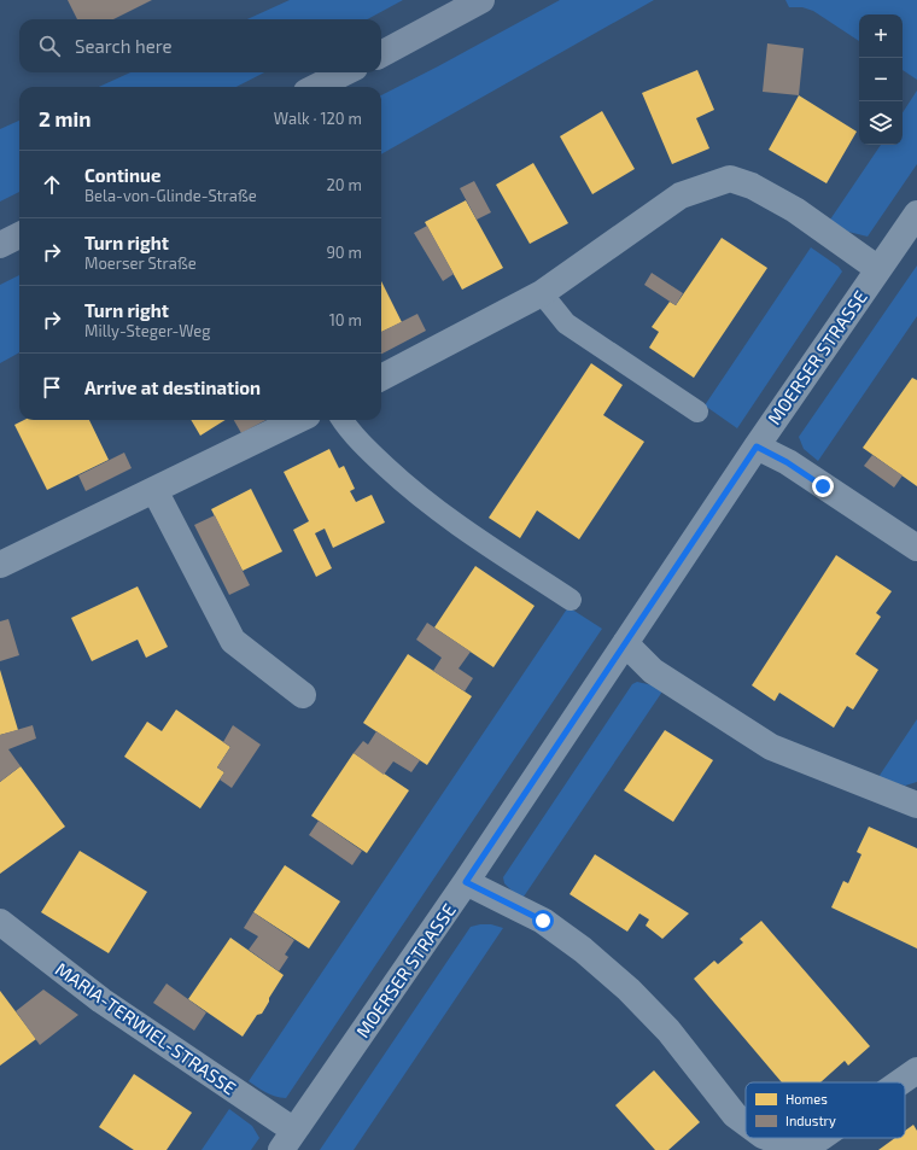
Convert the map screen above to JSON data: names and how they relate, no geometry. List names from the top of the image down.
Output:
{
  "streets": {
    "street": ["MOERSER STRASSE", "MARIA-TERWIEL-STRASSE"]
  },
  "crossings": [
    ["MOERSER STRASSE", "MARIA-TERWIEL-STRASSE"]
  ],
  "legend": ["Homes", "Industry"],
  "page": {
    "map_buttons": ["+", "−"],
    "search": "Search here",
    "heading": ["2 min", "Walk · 120 m"],
    "list": [
      ["Continue", "Bela-von-Glinde-Straße", "20 m"],
      ["Turn right", "Moerser Straße", "90 m"],
      ["Turn right", "Milly-Steger-Weg", "10 m"],
      "Arrive at destination"
    ]
  }
}
